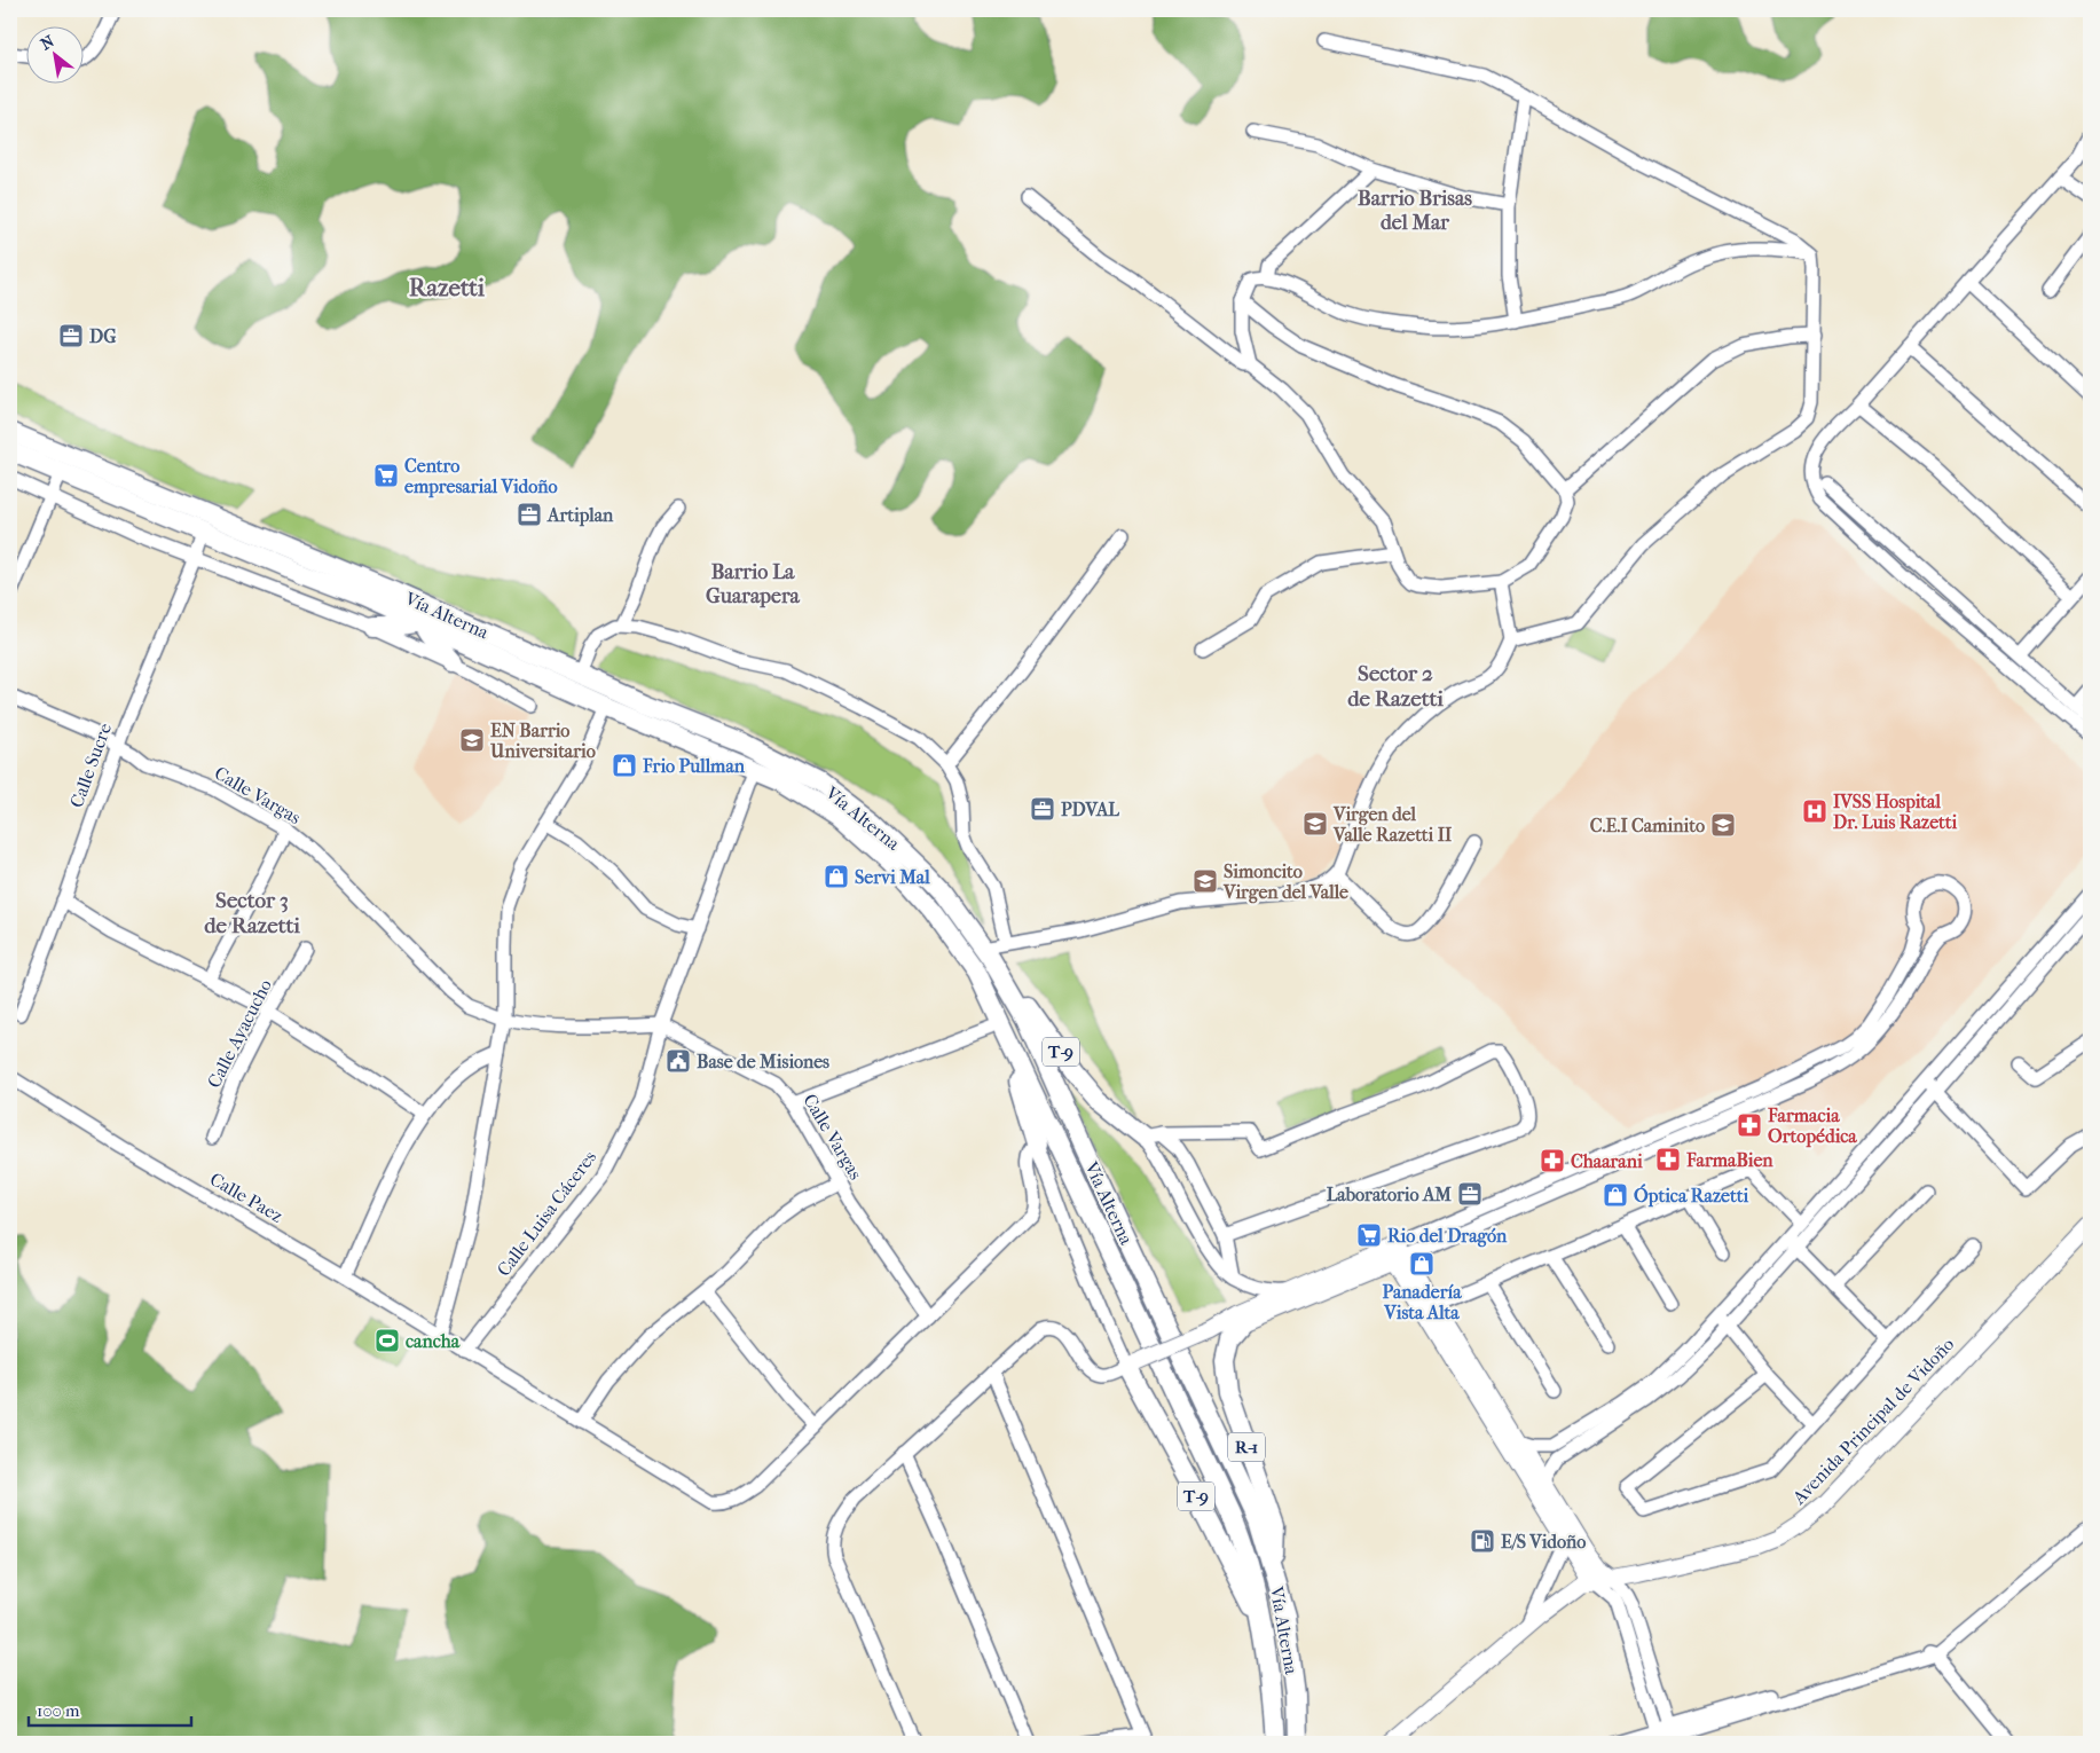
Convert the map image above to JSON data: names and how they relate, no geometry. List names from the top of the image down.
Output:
{
  "streets": {
    "highway": ["Vía Alterna", "T-9", "R-1"],
    "main road": ["Avenida Principal de Vidoño"],
    "street": [
      "Calle Sucre",
      "Calle Vargas",
      "Calle Ayacucho",
      "Calle Paez",
      "Calle Luisa Cáceres"
    ]
  },
  "crossings": [
    ["Vía Alterna", "Calle Sucre"],
    ["Vía Alterna", "T-9"],
    ["Vía Alterna", "Calle Luisa Cáceres"],
    ["Vía Alterna", "R-1"],
    ["Calle Sucre", "Calle Vargas"],
    ["Calle Vargas", "Calle Paez"],
    ["Calle Vargas", "Calle Luisa Cáceres"],
    ["Calle Paez", "Calle Luisa Cáceres"]
  ],
  "districts": [
    "Barrio Brisas del Mar",
    "Razetti",
    "Barrio La Guarapera",
    "Sector 2 de Razetti",
    "Sector 3 de Razetti"
  ],
  "places": {
    "office": [
      "DG",
      "Artiplan",
      "PDVAL",
      "Laboratorio AM"
    ],
    "supermarket": ["Centro empresarial Vidoño", "Rio del Dragón"],
    "school or university": [
      "EN Barrio Universitario",
      "Virgen del Valle Razetti II",
      "C.E.I Caminito",
      "Simoncito Virgen del Valle"
    ],
    "shop": [
      "Frio Pullman",
      "Servi Mal",
      "Óptica Razetti",
      "Panadería Vista Alta"
    ],
    "hospital": ["IVSS Hospital Dr. Luis Razetti"],
    "public building": ["Base de Misiones"],
    "pharmacy": ["Farmacia Ortopédica", "FarmaBien", "Chaarani"],
    "sports": ["cancha"],
    "fuel station": ["E/S Vidoño"]
  },
  "scale_bar": "100 m",
  "north": "top left"
}
